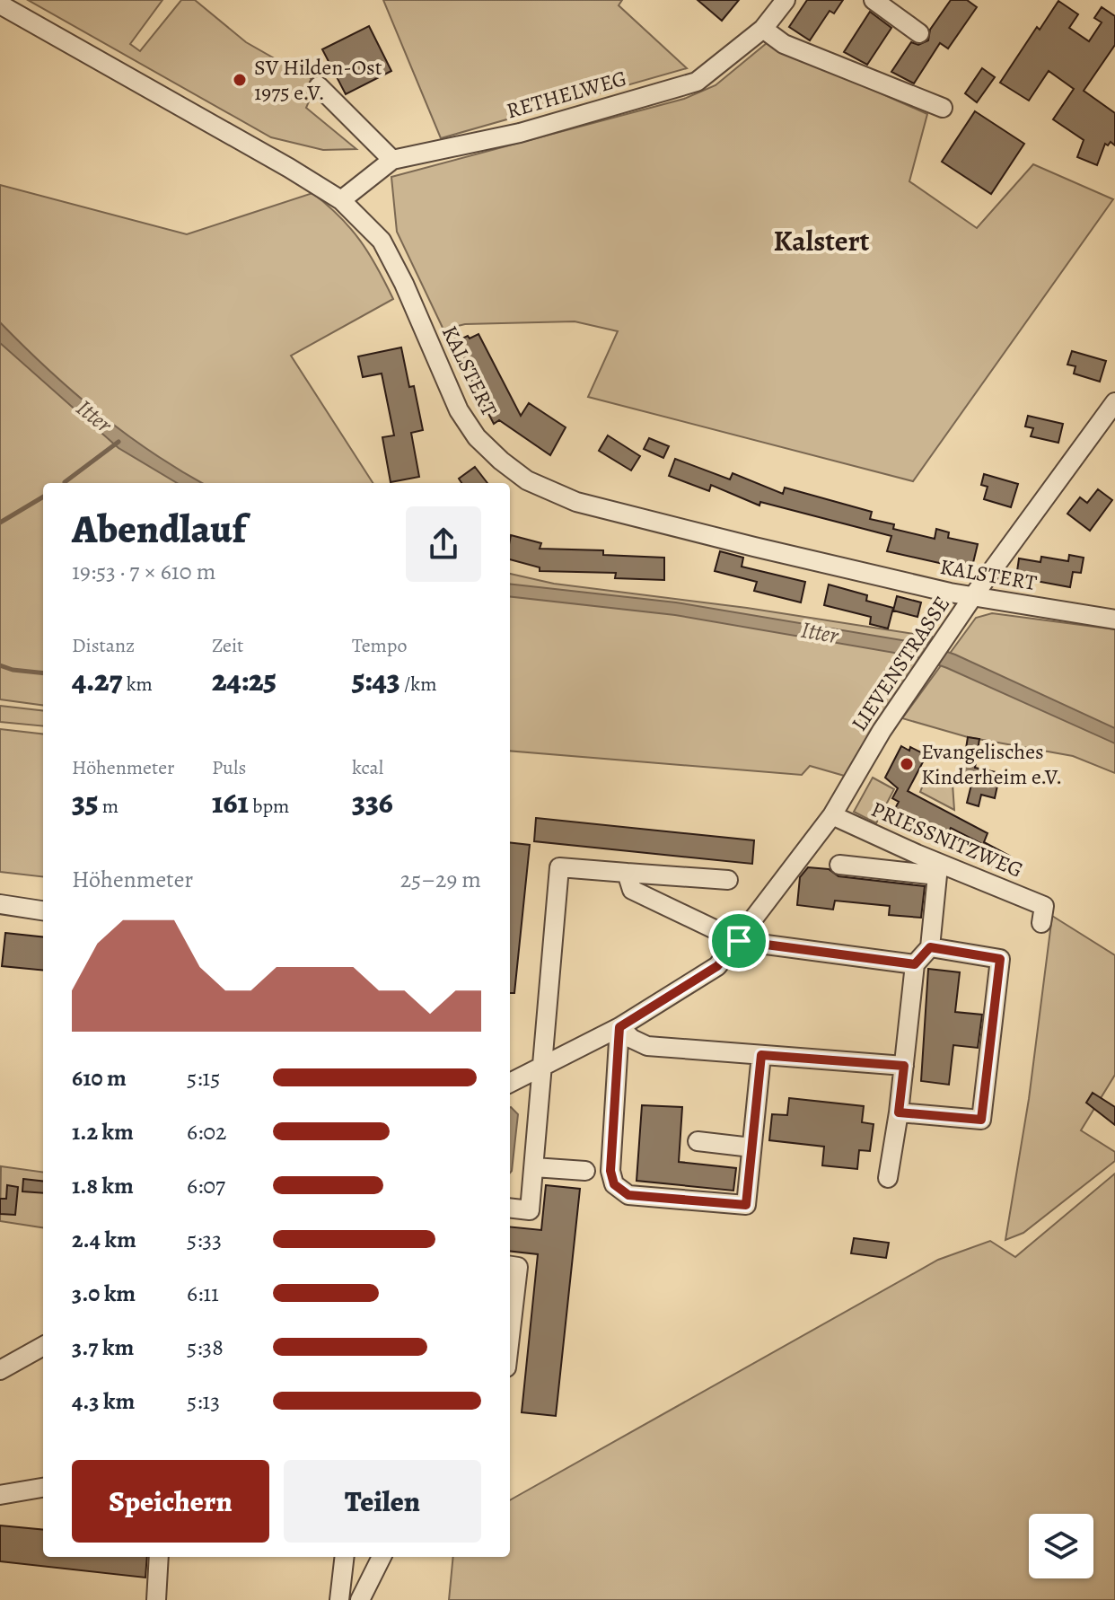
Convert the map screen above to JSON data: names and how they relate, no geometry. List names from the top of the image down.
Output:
{
  "streets": {
    "street": [
      "RETHELWEG",
      "KALSTERT",
      "LIEVENSTRASSE",
      "PRIESSNITZWEG"
    ]
  },
  "crossings": [
    ["RETHELWEG", "KALSTERT"],
    ["KALSTERT", "LIEVENSTRASSE"],
    ["LIEVENSTRASSE", "PRIESSNITZWEG"]
  ],
  "districts": ["Kalstert"],
  "water": ["Itter"],
  "places": ["SV Hilden-Ost 1975 e.V.", "Evangelisches Kinderheim e.V."],
  "page": {
    "heading": ["Abendlauf", "19:53 · 7 × 610 m"],
    "stats": [
      ["Distanz", "4.27 km"],
      ["Zeit", "24:25"],
      ["Tempo", "5:43 /km"],
      ["Höhenmeter", "35 m"],
      ["Puls", "161 bpm"],
      ["kcal", "336"]
    ],
    "chart": ["Höhenmeter", "25–29 m"],
    "list": [
      {
        "name": "610 m",
        "note": "5:15"
      },
      {
        "name": "1.2 km",
        "note": "6:02"
      },
      {
        "name": "1.8 km",
        "note": "6:07"
      },
      {
        "name": "2.4 km",
        "note": "5:33"
      },
      {
        "name": "3.0 km",
        "note": "6:11"
      },
      {
        "name": "3.7 km",
        "note": "5:38"
      },
      {
        "name": "4.3 km",
        "note": "5:13"
      }
    ],
    "buttons": ["Speichern", "Teilen"]
  }
}
